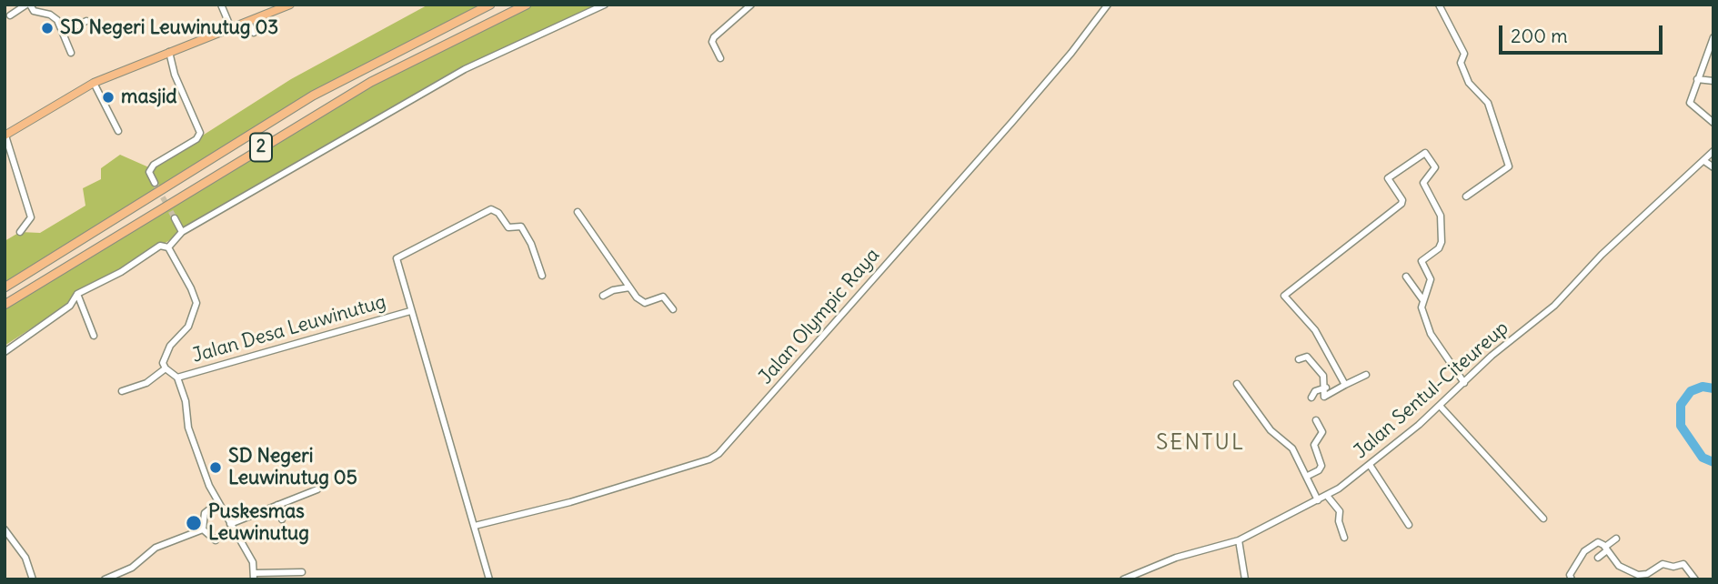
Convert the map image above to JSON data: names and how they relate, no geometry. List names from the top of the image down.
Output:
{
  "streets": {
    "highway": ["2"],
    "street": ["Jalan Olympic Raya", "Jalan Desa Leuwinutug", "Jalan Sentul-Citeureup"]
  },
  "districts": ["SENTUL"],
  "places": [
    "SD Negeri Leuwinutug 03",
    "masjid",
    "SD Negeri Leuwinutug 05",
    "Puskesmas Leuwinutug"
  ],
  "scale_bar": "200 m"
}
